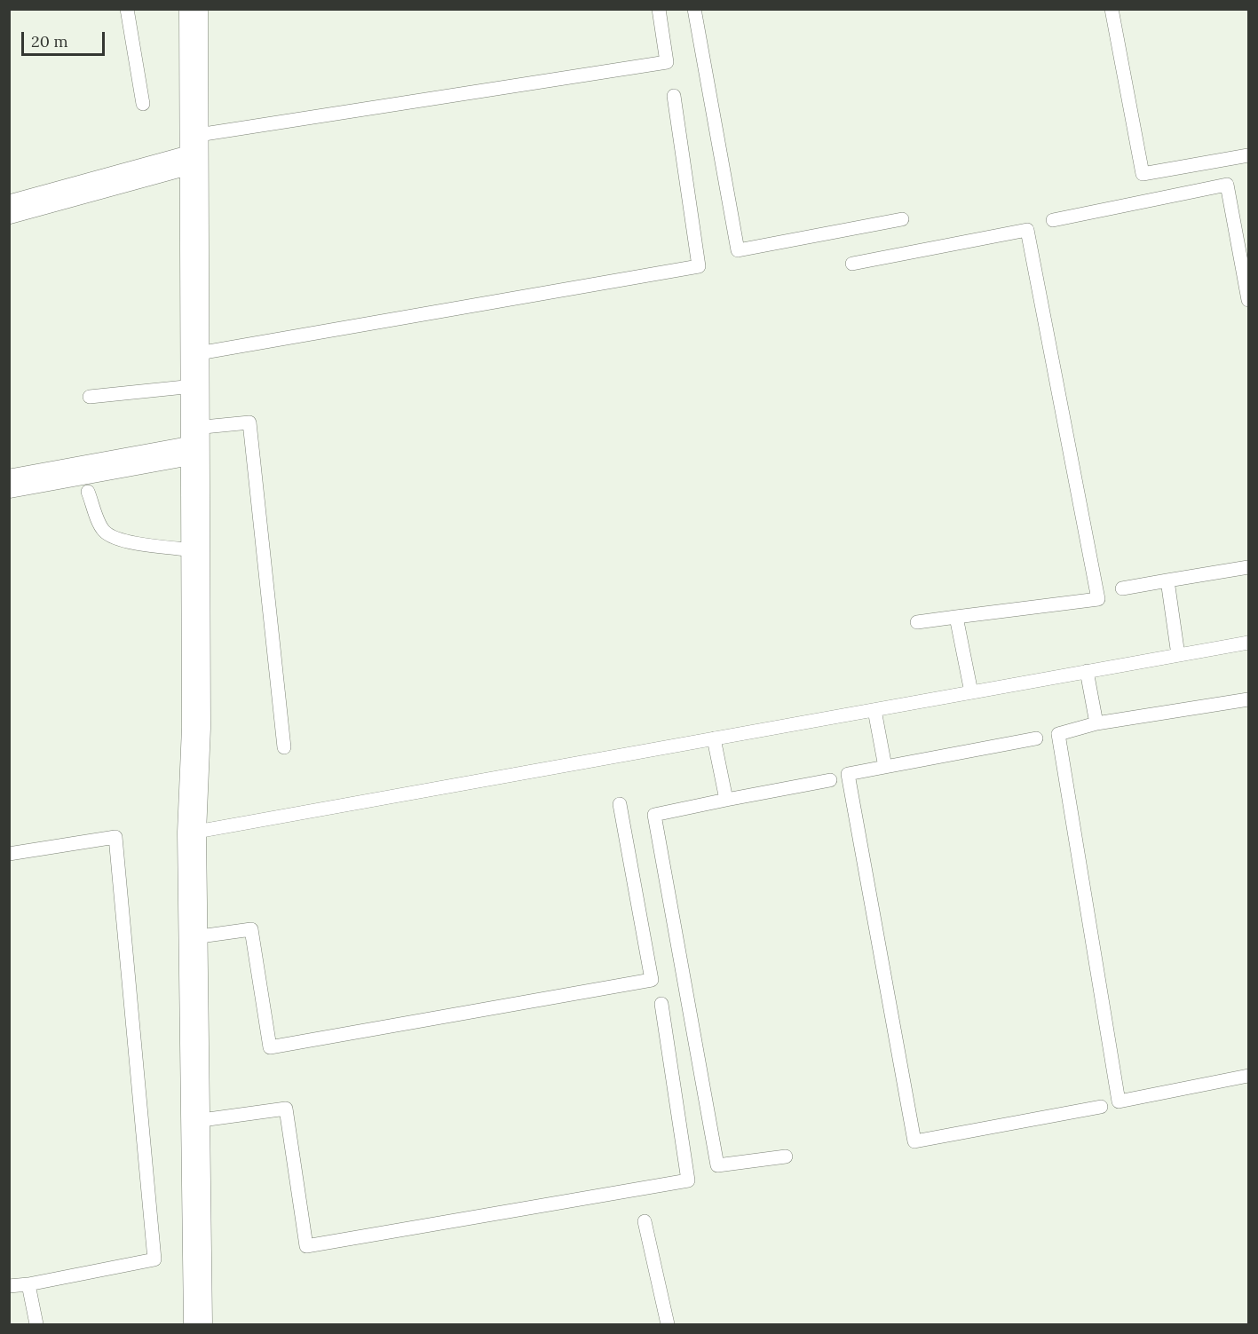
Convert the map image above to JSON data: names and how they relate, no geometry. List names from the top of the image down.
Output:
{
  "scale_bar": "20 m"
}
